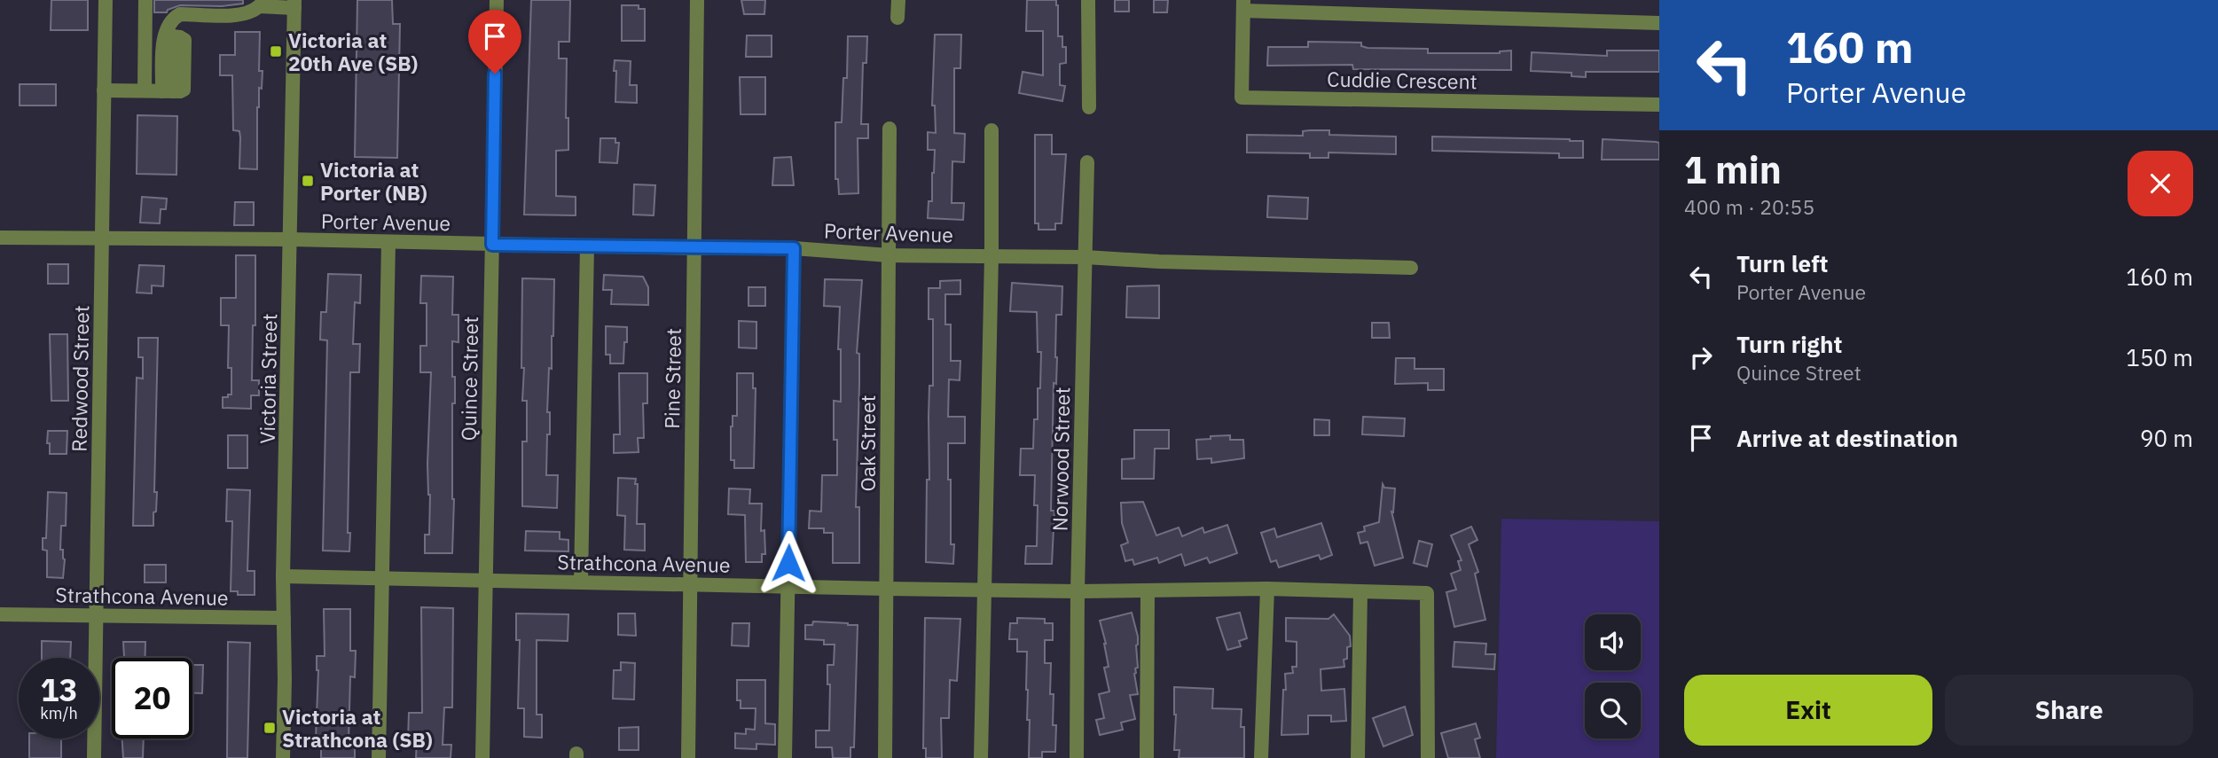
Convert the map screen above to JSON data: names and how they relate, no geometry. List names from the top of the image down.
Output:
{
  "streets": {
    "street": [
      "Cuddie Crescent",
      "Porter Avenue",
      "Redwood Street",
      "Victoria Street",
      "Quince Street",
      "Pine Street",
      "Oak Street",
      "Norwood Street",
      "Strathcona Avenue"
    ]
  },
  "crossings": [
    ["Porter Avenue", "Redwood Street"],
    ["Porter Avenue", "Victoria Street"],
    ["Porter Avenue", "Quince Street"],
    ["Porter Avenue", "Pine Street"],
    ["Porter Avenue", "Oak Street"],
    ["Porter Avenue", "Norwood Street"],
    ["Redwood Street", "Strathcona Avenue"],
    ["Victoria Street", "Strathcona Avenue"],
    ["Quince Street", "Strathcona Avenue"],
    ["Pine Street", "Strathcona Avenue"],
    ["Oak Street", "Strathcona Avenue"],
    ["Norwood Street", "Strathcona Avenue"]
  ],
  "places": {
    "transit": ["Victoria at 20th Ave (SB)", "Victoria at Porter (NB)", "Victoria at Strathcona (SB)"]
  },
  "page": {
    "turn": ["160 m", "Porter Avenue"],
    "heading": ["1 min", "400 m · 20:55"],
    "list": [
      {
        "name": "Turn left",
        "note": "Porter Avenue",
        "value": "160 m"
      },
      {
        "name": "Turn right",
        "note": "Quince Street",
        "value": "150 m"
      },
      {
        "name": "Arrive at destination",
        "value": "90 m"
      }
    ],
    "speed": "13 km/h",
    "limit": "20",
    "buttons": ["Exit", "Share"]
  }
}
